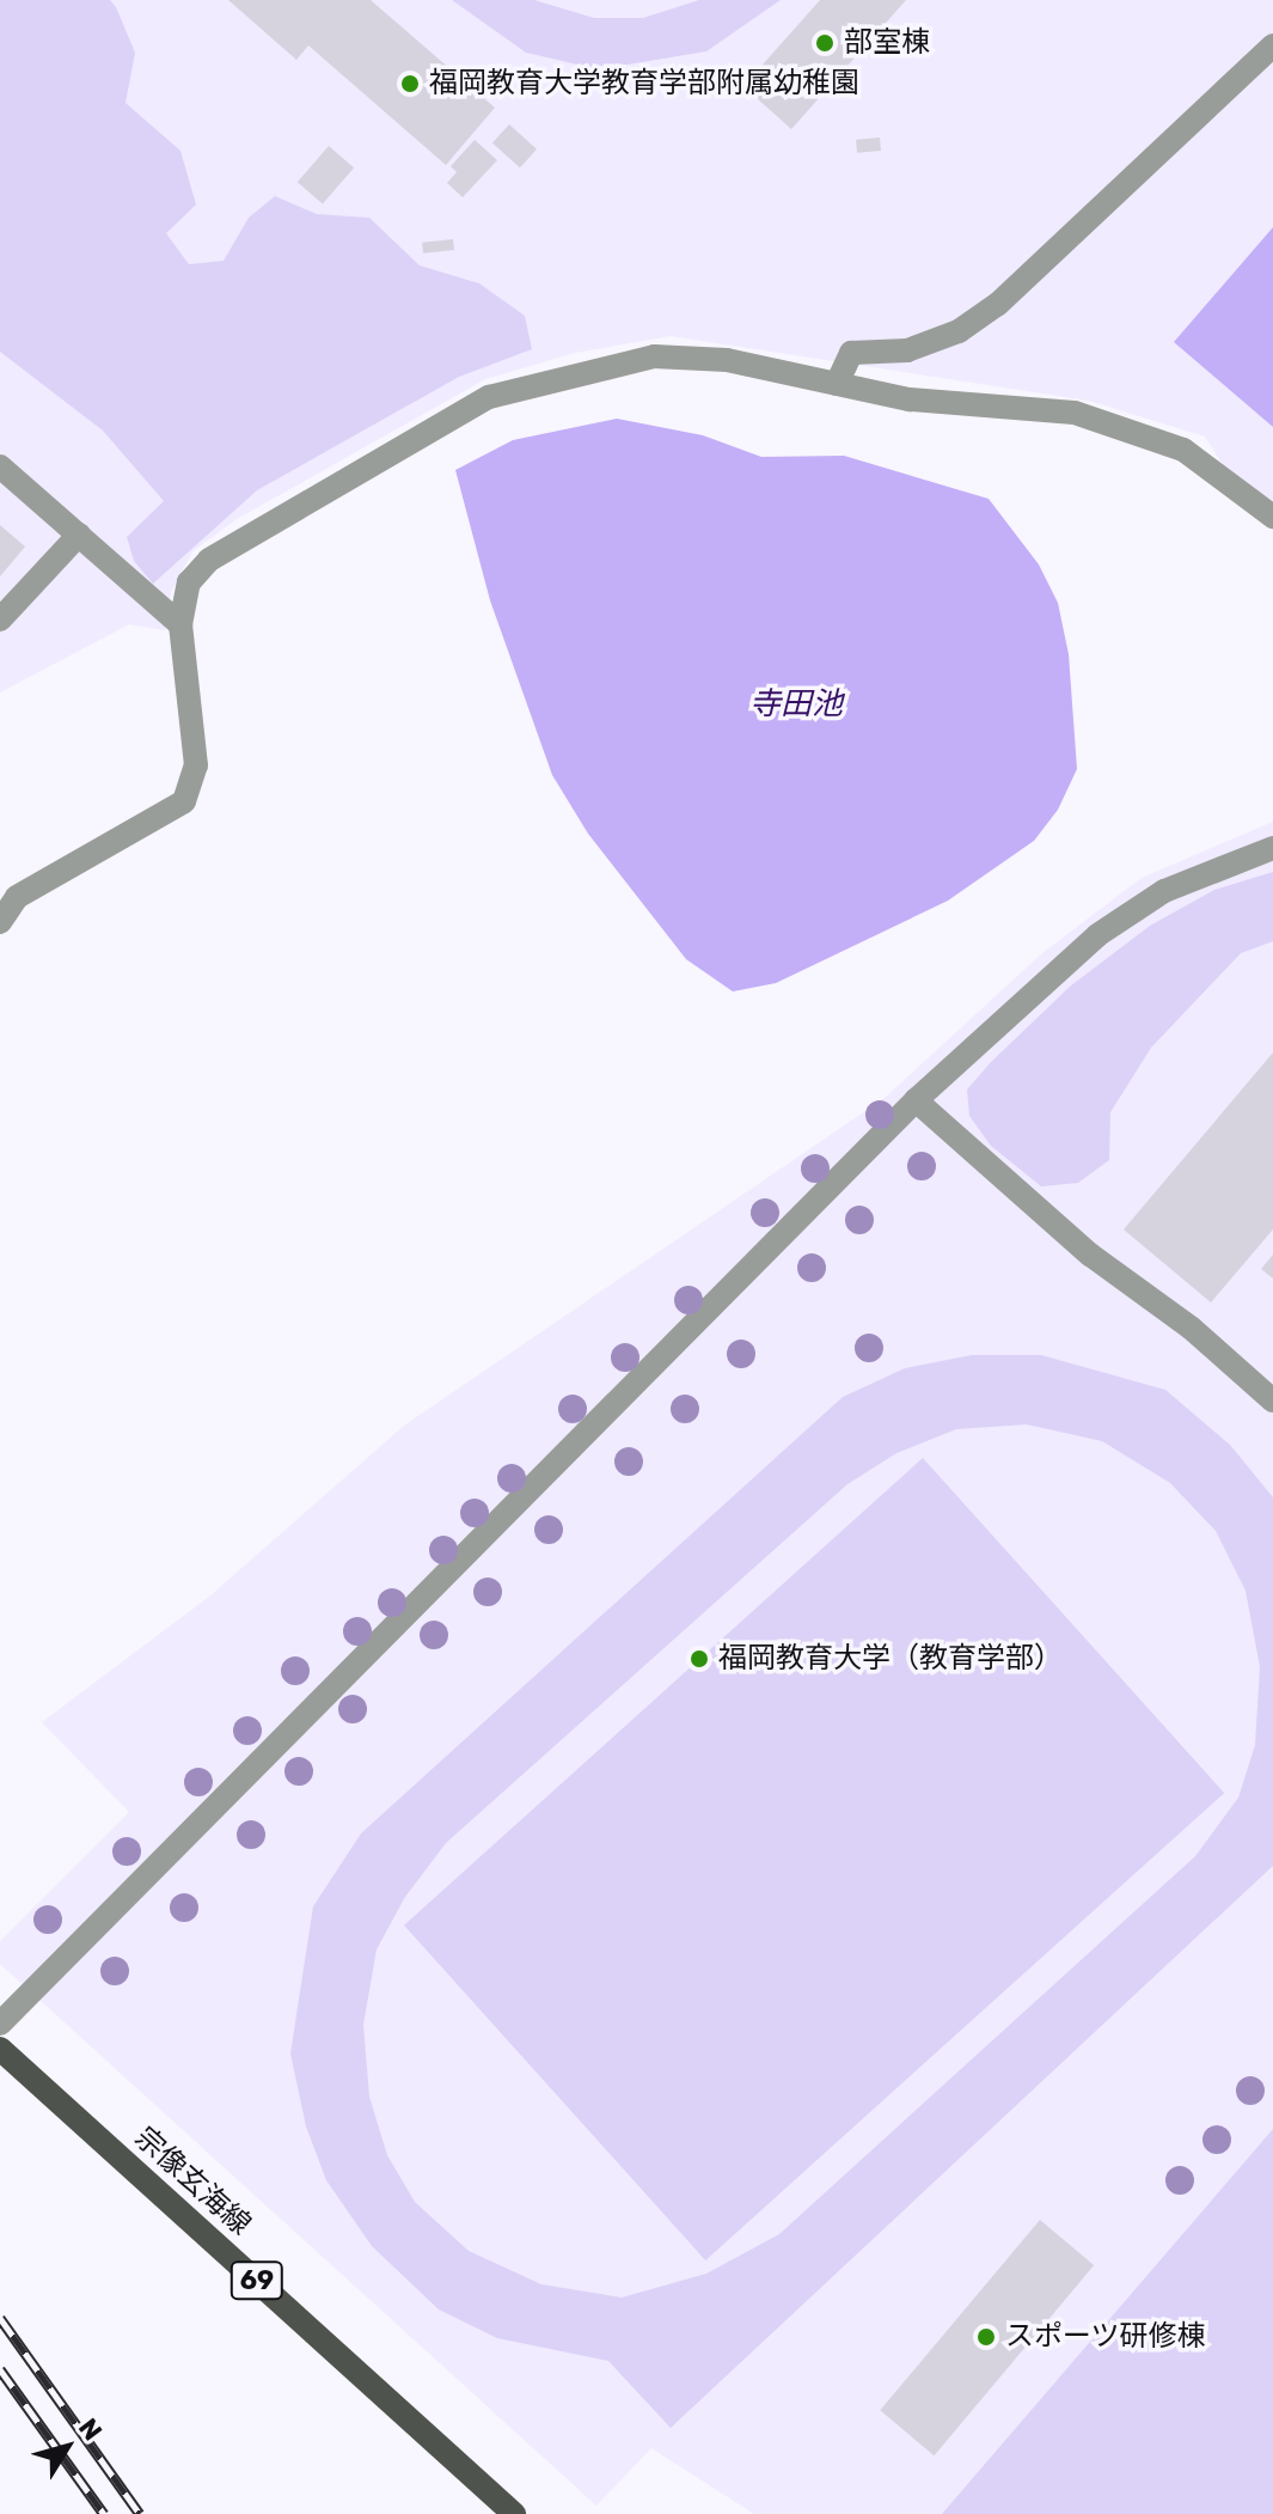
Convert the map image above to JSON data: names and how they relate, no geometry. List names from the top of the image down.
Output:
{
  "streets": {
    "main road": ["宗像玄海線", "69"]
  },
  "water": ["寺田池"],
  "places": [
    "部室棟",
    "福岡教育大学教育学部附属幼稚園",
    "福岡教育大学（教育学部）",
    "スポーツ研修棟"
  ],
  "north": "top right"
}
